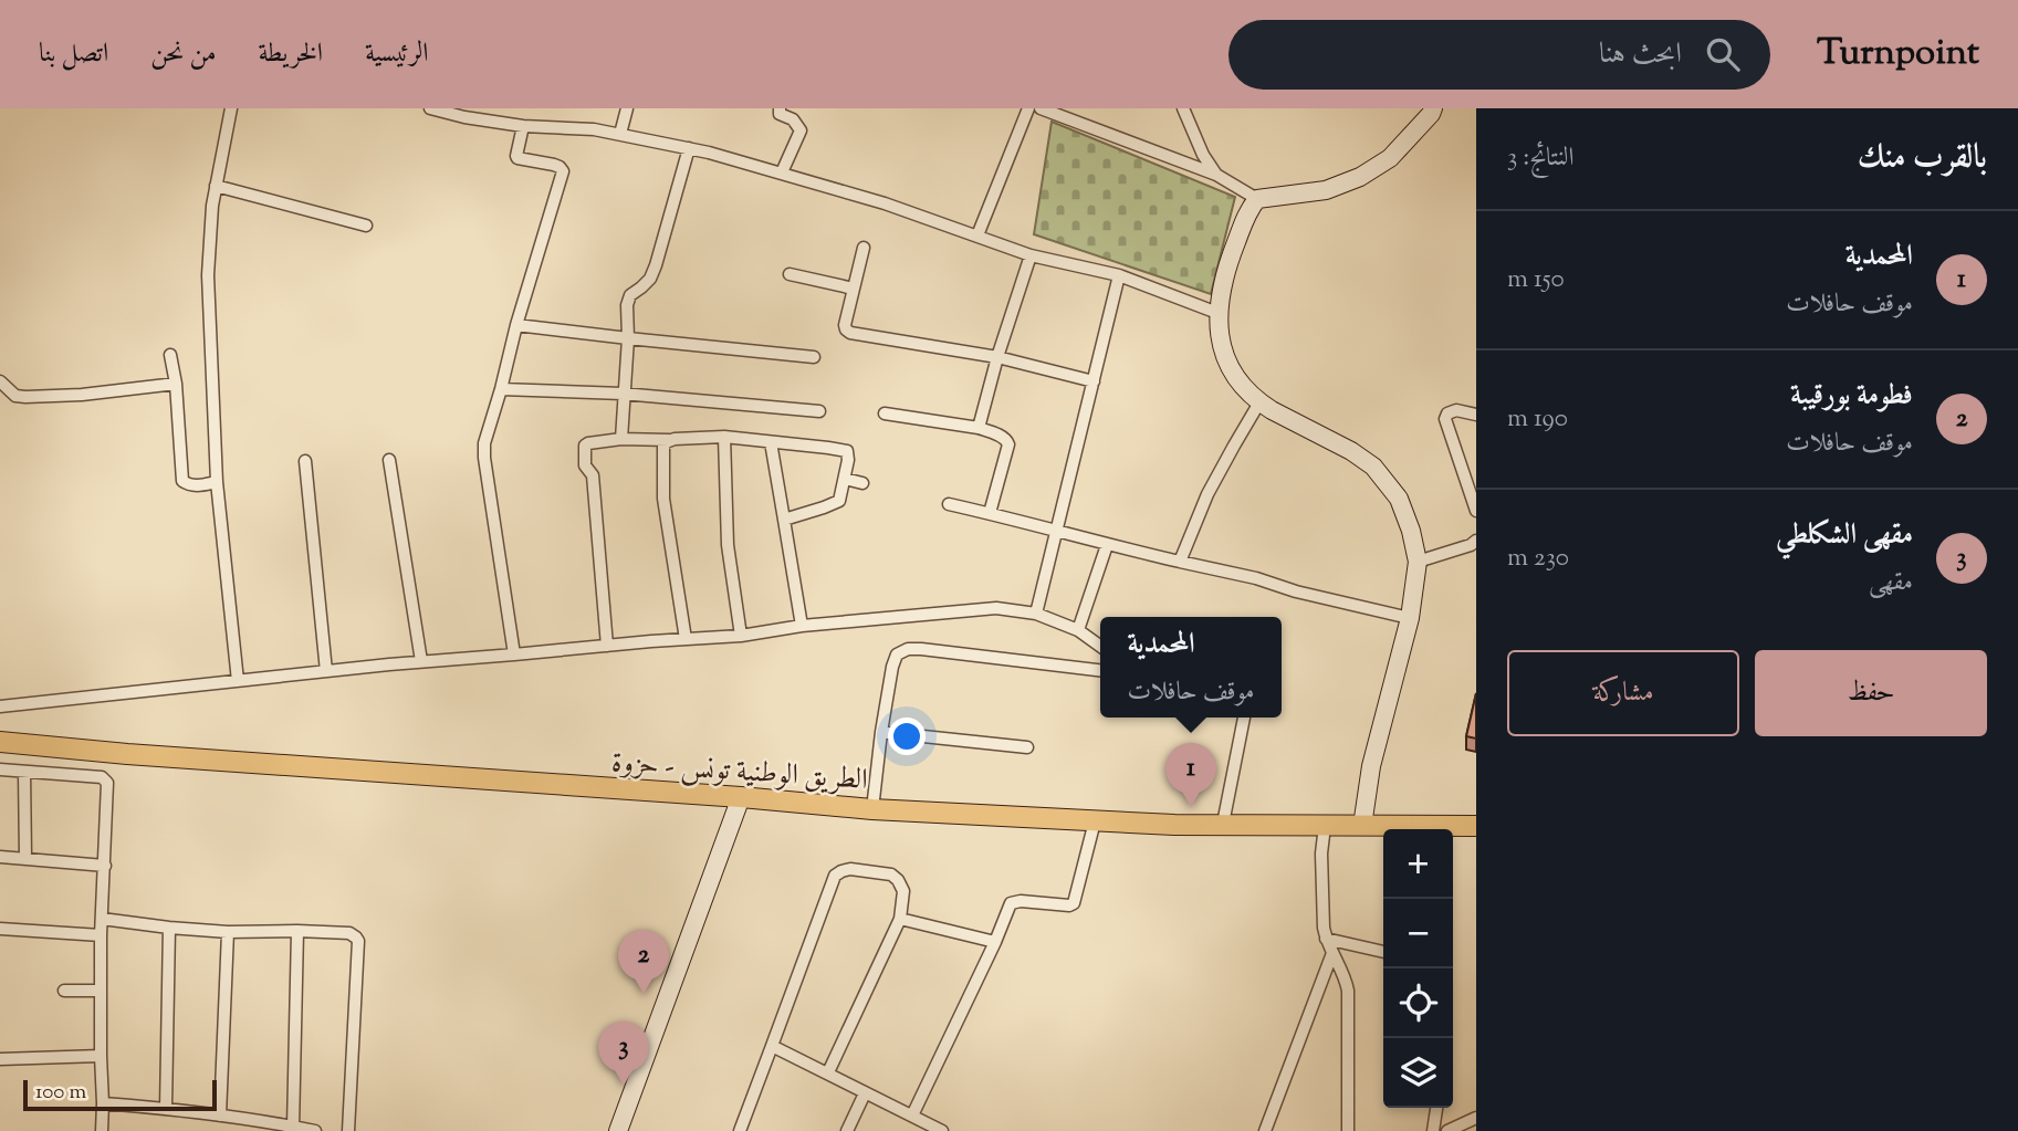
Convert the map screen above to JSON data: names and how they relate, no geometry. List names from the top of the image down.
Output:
{
  "streets": {
    "main road": ["الطريق الوطنية تونس - حزوة"]
  },
  "scale_bar": "100 m",
  "page": {
    "header": "Turnpoint",
    "search": "ابحث هنا",
    "nav": [
      "الرئيسية",
      "الخريطة",
      "من نحن",
      "اتصل بنا"
    ],
    "heading": ["بالقرب منك", "النتائج: 3"],
    "list": [
      {
        "mark": "1",
        "name": "المحمدية",
        "note": "موقف حافلات",
        "value": "150 m"
      },
      {
        "mark": "2",
        "name": "فطومة بورقيبة",
        "note": "موقف حافلات",
        "value": "190 m"
      },
      {
        "mark": "3",
        "name": "مقهى الشكلطي",
        "note": "مقهى",
        "value": "230 m"
      }
    ],
    "popup": ["المحمدية", "موقف حافلات"],
    "buttons": ["حفظ", "مشاركة"],
    "pins": ["1", "2", "3"],
    "map_buttons": ["+", "−"],
    "scale": "100 m"
  }
}
